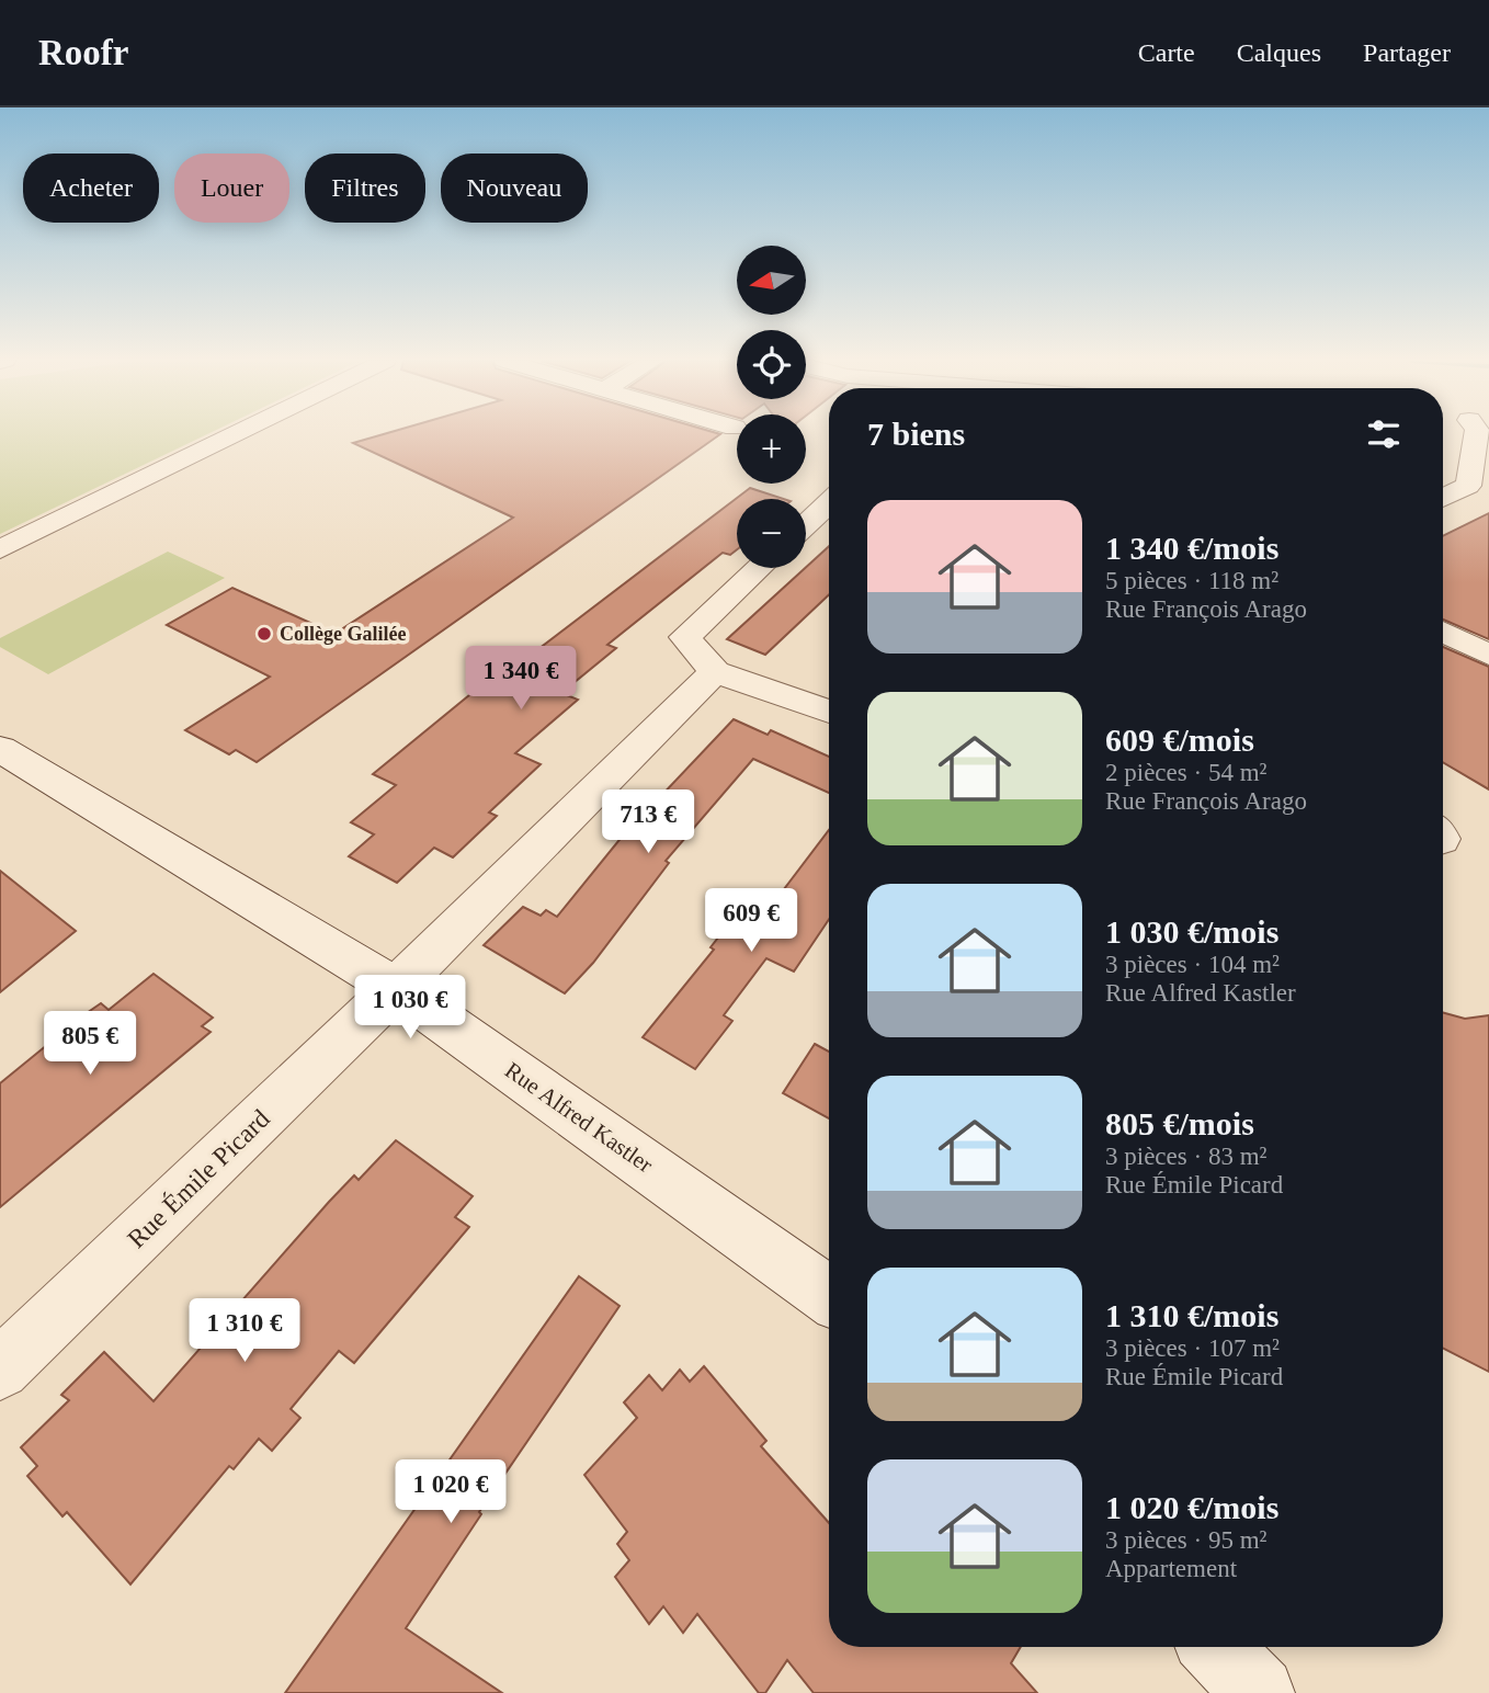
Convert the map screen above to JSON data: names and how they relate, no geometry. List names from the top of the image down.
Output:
{
  "streets": {
    "street": ["Rue Alfred Kastler", "Rue Émile Picard"]
  },
  "crossings": [
    ["Rue Alfred Kastler", "Rue Émile Picard"]
  ],
  "places": ["Collège Galilée"],
  "north": "left",
  "page": {
    "header": "Roofr",
    "nav": ["Carte", "Calques", "Partager"],
    "chip": [
      "Acheter",
      "Louer",
      "Filtres",
      "Nouveau"
    ],
    "map_buttons": ["+", "−"],
    "heading": "7 biens",
    "list": [
      {
        "name": "1 340 €/mois",
        "note": "5 pièces · 118 m² · Rue François Arago"
      },
      {
        "name": "609 €/mois",
        "note": "2 pièces · 54 m² · Rue François Arago"
      },
      {
        "name": "1 030 €/mois",
        "note": "3 pièces · 104 m² · Rue Alfred Kastler"
      },
      {
        "name": "805 €/mois",
        "note": "3 pièces · 83 m² · Rue Émile Picard"
      },
      {
        "name": "1 310 €/mois",
        "note": "3 pièces · 107 m² · Rue Émile Picard"
      },
      {
        "name": "1 020 €/mois",
        "note": "3 pièces · 95 m² · Appartement"
      }
    ],
    "price": [
      "1 340 €",
      "713 €",
      "609 €",
      "1 030 €",
      "805 €",
      "1 310 €",
      "1 020 €"
    ]
  }
}
